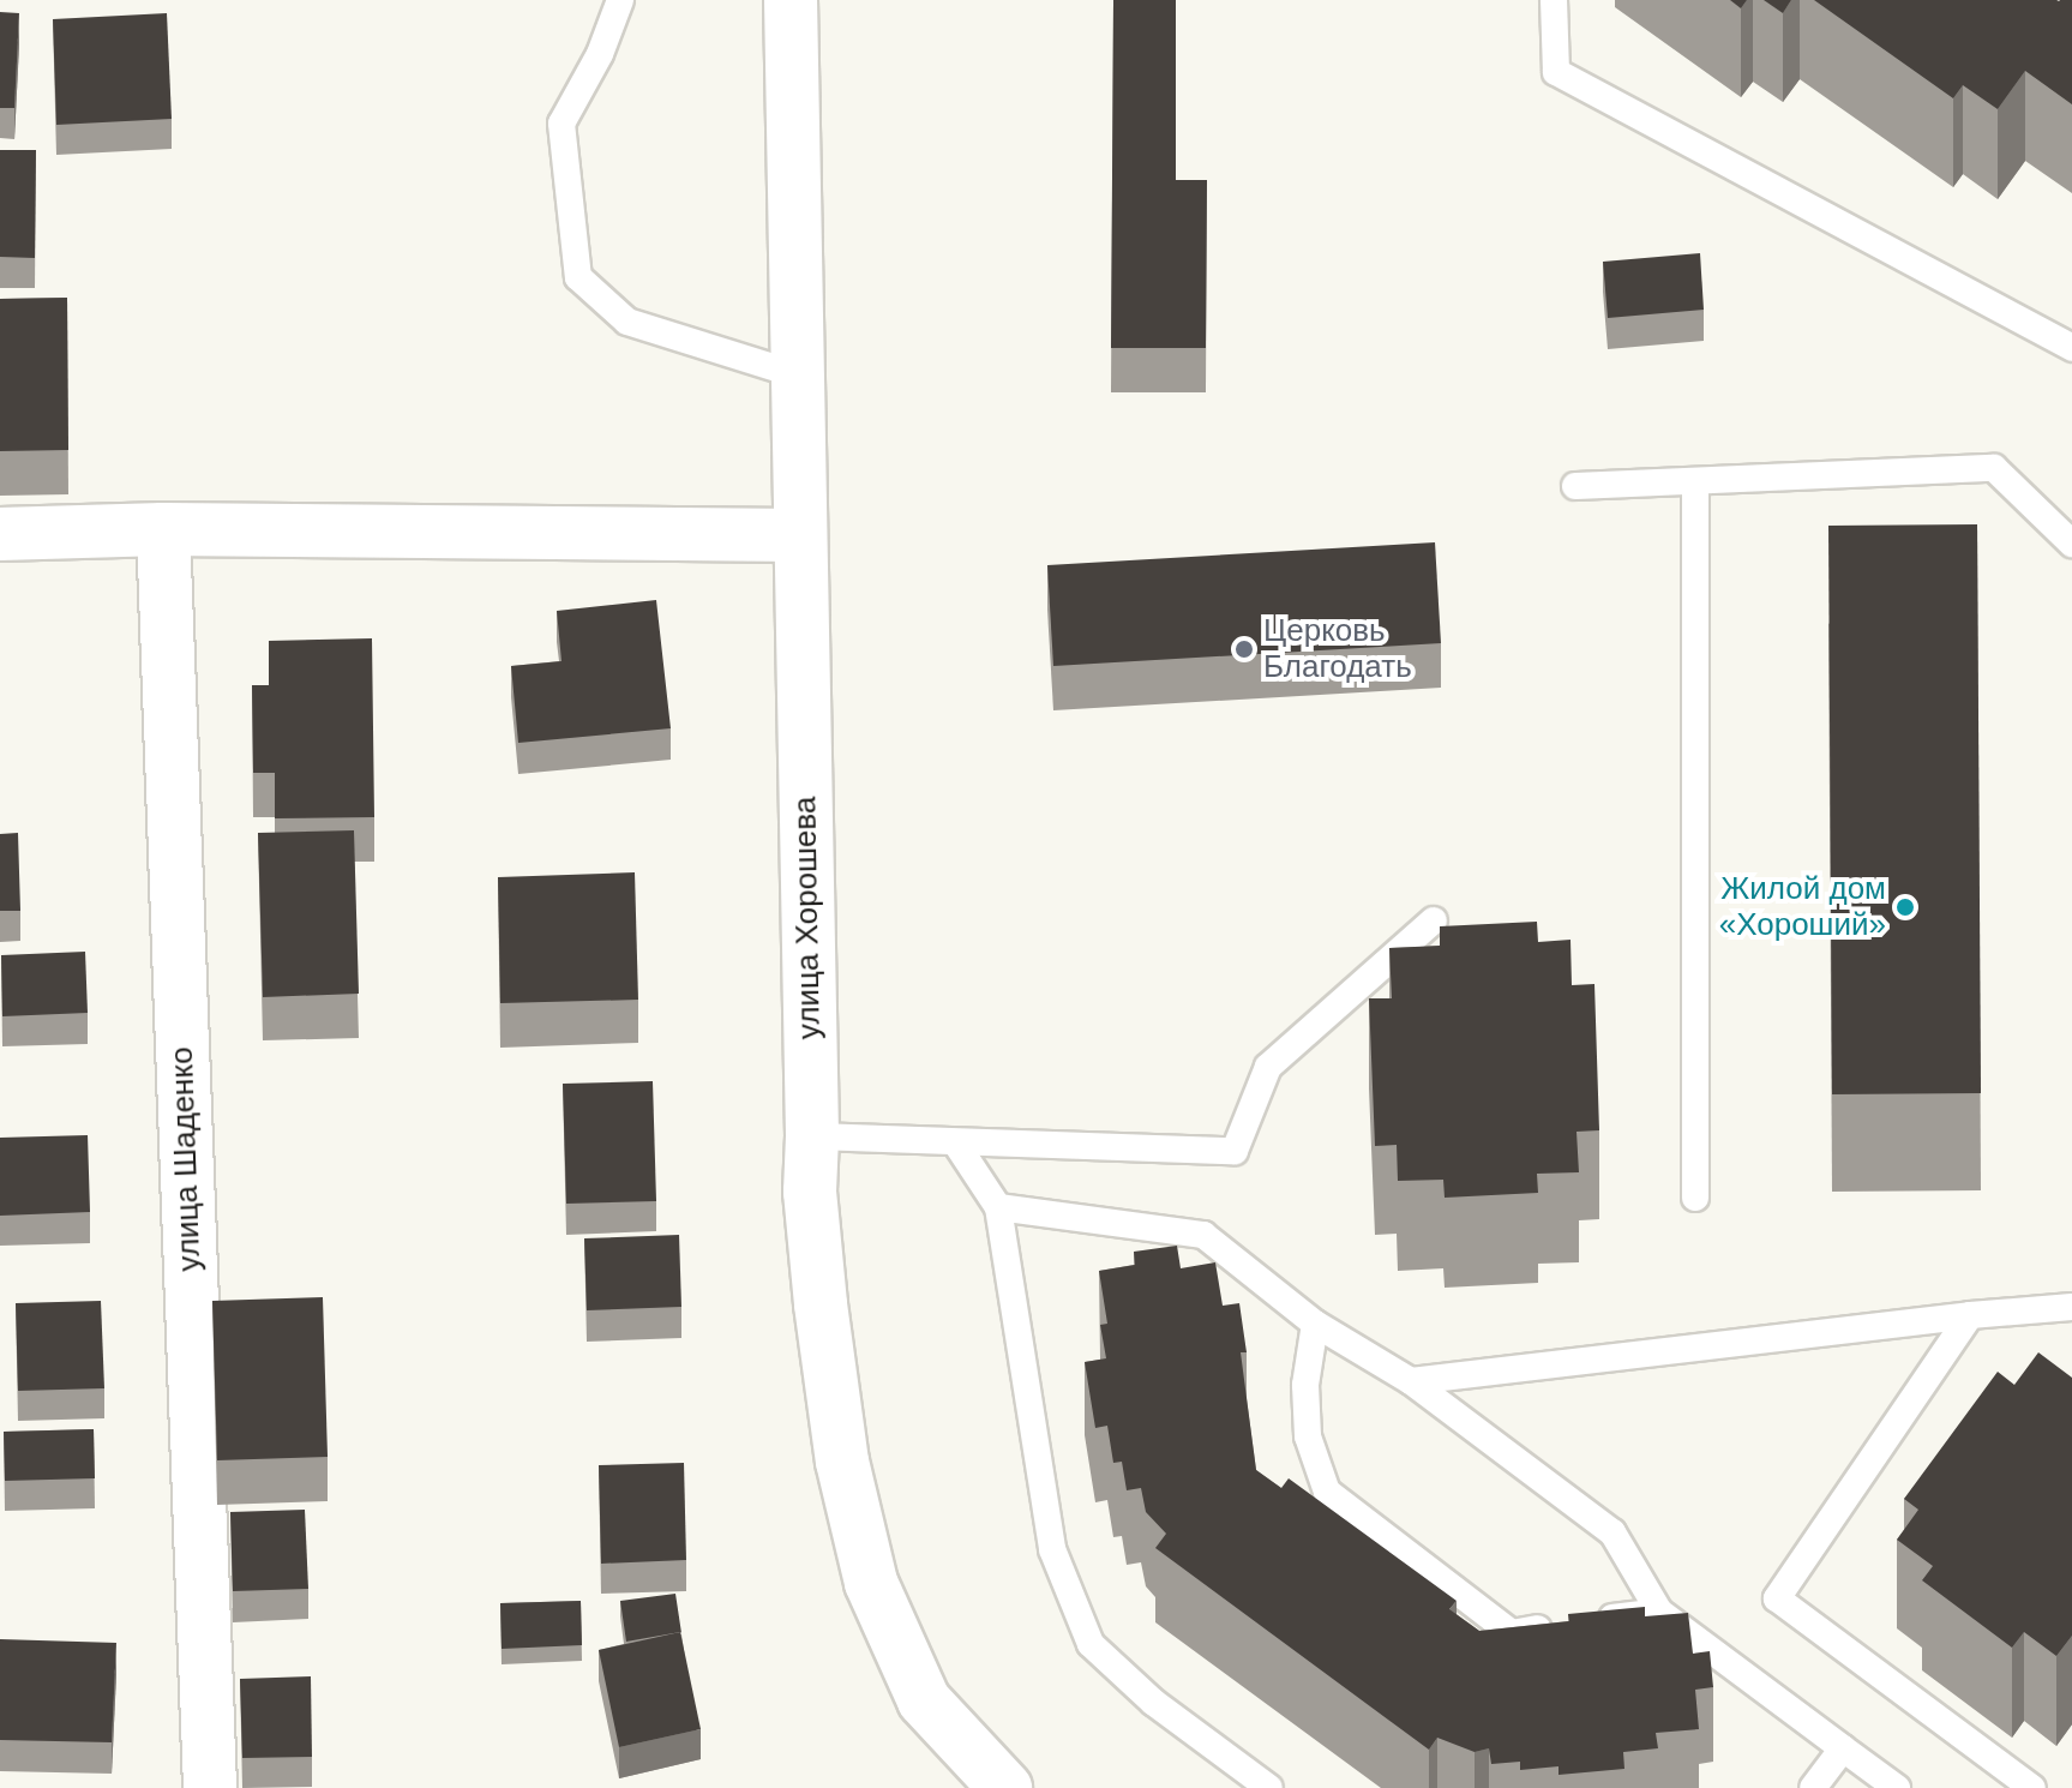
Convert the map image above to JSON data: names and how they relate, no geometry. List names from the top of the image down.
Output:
{
  "streets": {
    "street": ["улица Хорошева", "улица Шаденко"]
  },
  "places": ["Церковь Благодать", "Жилой дом «Хороший»"]
}
